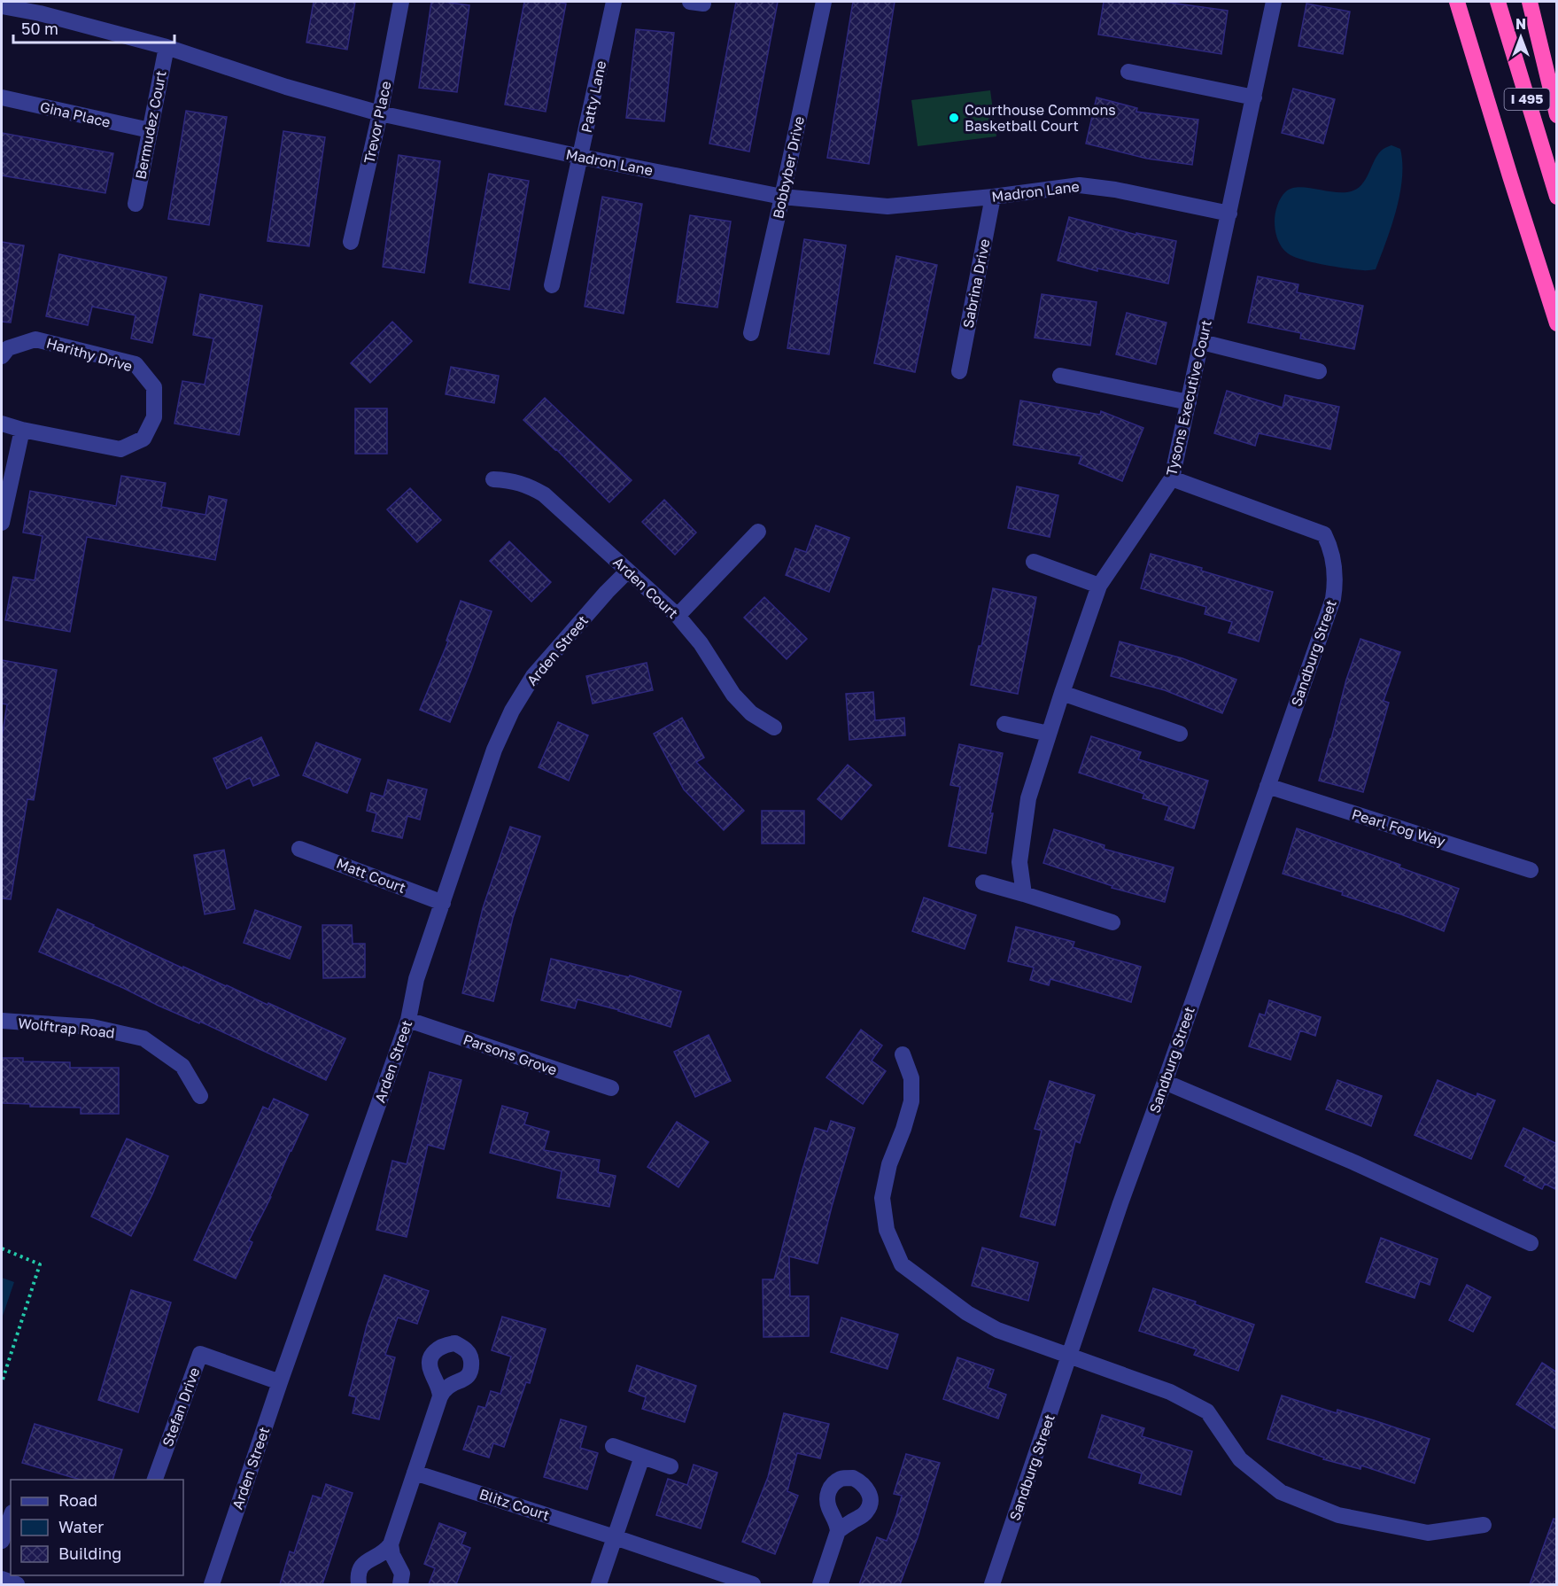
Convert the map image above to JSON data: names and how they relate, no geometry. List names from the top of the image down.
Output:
{
  "streets": {
    "highway": ["I 495"],
    "street": [
      "Patty Lane",
      "Gina Place",
      "Trevor Place",
      "Bermudez Court",
      "Madron Lane",
      "Bobbyber Drive",
      "Sabrina Drive",
      "Harithy Drive",
      "Tysons Executive Court",
      "Arden Court",
      "Arden Street",
      "Sandburg Street",
      "Pearl Fog Way",
      "Matt Court",
      "Wolftrap Road",
      "Parsons Grove",
      "Stefan Drive",
      "Blitz Court"
    ]
  },
  "crossings": [
    ["Patty Lane", "Madron Lane"],
    ["Gina Place", "Bermudez Court"],
    ["Trevor Place", "Madron Lane"],
    ["Bermudez Court", "Madron Lane"],
    ["Madron Lane", "Bobbyber Drive"],
    ["Madron Lane", "Sabrina Drive"],
    ["Madron Lane", "Tysons Executive Court"],
    ["Tysons Executive Court", "Sandburg Street"],
    ["Arden Court", "Arden Street"],
    ["Arden Street", "Matt Court"],
    ["Arden Street", "Parsons Grove"],
    ["Arden Street", "Stefan Drive"],
    ["Sandburg Street", "Pearl Fog Way"]
  ],
  "places": ["Courthouse Commons Basketball Court"],
  "legend": ["Road", "Water", "Building"],
  "scale_bar": "50 m",
  "north": "top"
}
